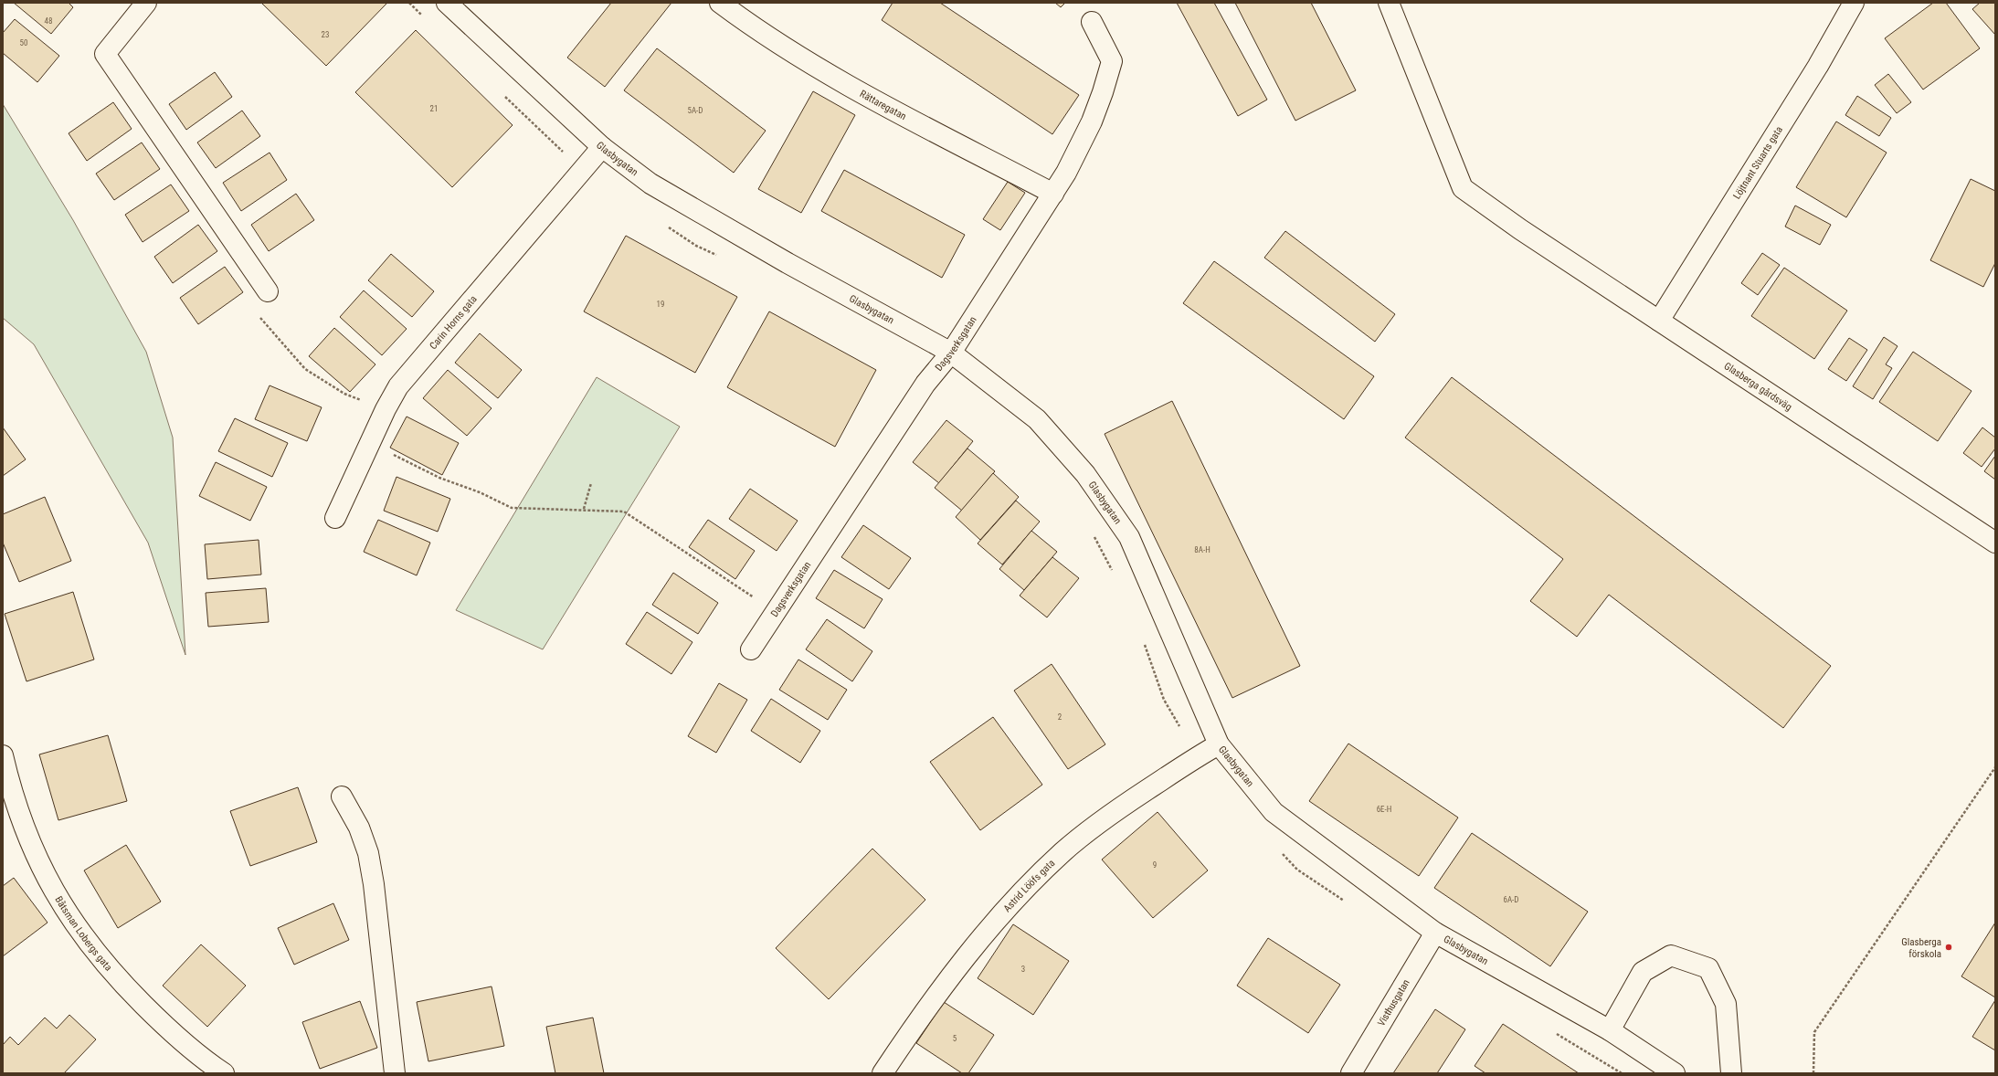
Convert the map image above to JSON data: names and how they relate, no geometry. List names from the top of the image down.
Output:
{
  "streets": {
    "street": [
      "Rättaregatan",
      "Glasbygatan",
      "Löjtnant Stuarts gata",
      "Carin Horns gata",
      "Dagsverksgatan",
      "Glasberga gårdsväg",
      "Astrid Lööfs gata",
      "Båtsman Lobergs gata",
      "Visthusgatan"
    ]
  },
  "crossings": [
    ["Rättaregatan", "Dagsverksgatan"],
    ["Glasbygatan", "Carin Horns gata"],
    ["Glasbygatan", "Dagsverksgatan"],
    ["Glasbygatan", "Astrid Lööfs gata"],
    ["Glasbygatan", "Visthusgatan"],
    ["Löjtnant Stuarts gata", "Glasberga gårdsväg"]
  ],
  "places": ["Glasberga förskola"],
  "house_numbers": [
    "48",
    "23",
    "50",
    "21",
    "5A-D",
    "19",
    "8A-H",
    "2",
    "6E-H",
    "9",
    "6A-D",
    "3",
    "5"
  ]
}
